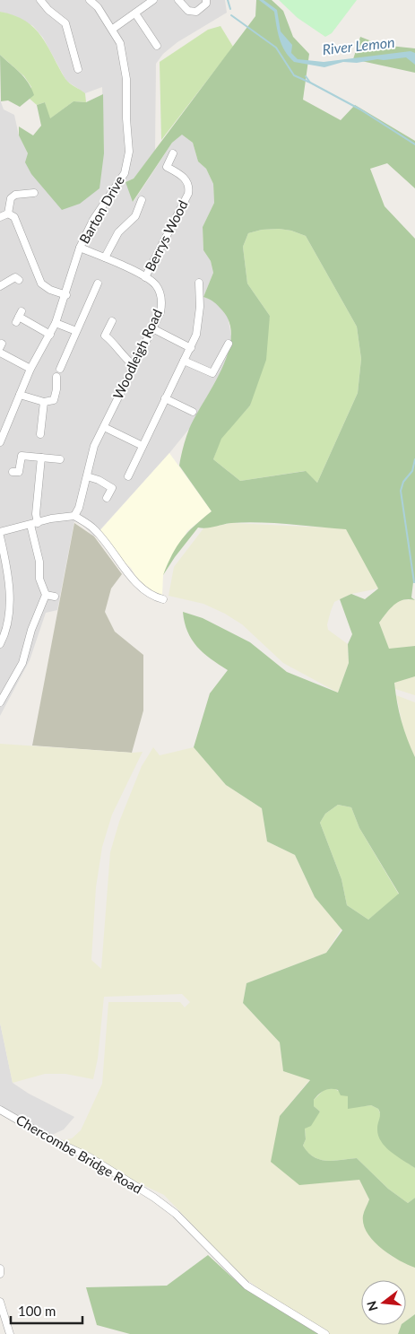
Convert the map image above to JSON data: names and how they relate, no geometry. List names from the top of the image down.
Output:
{
  "streets": {
    "street": [
      "Barton Drive",
      "Berrys Wood",
      "Woodleigh Road",
      "Chercombe Bridge Road"
    ]
  },
  "crossings": [
    ["Barton Drive", "Woodleigh Road"],
    ["Berrys Wood", "Woodleigh Road"]
  ],
  "water": ["River Lemon"],
  "scale_bar": "100 m",
  "north": "left"
}
